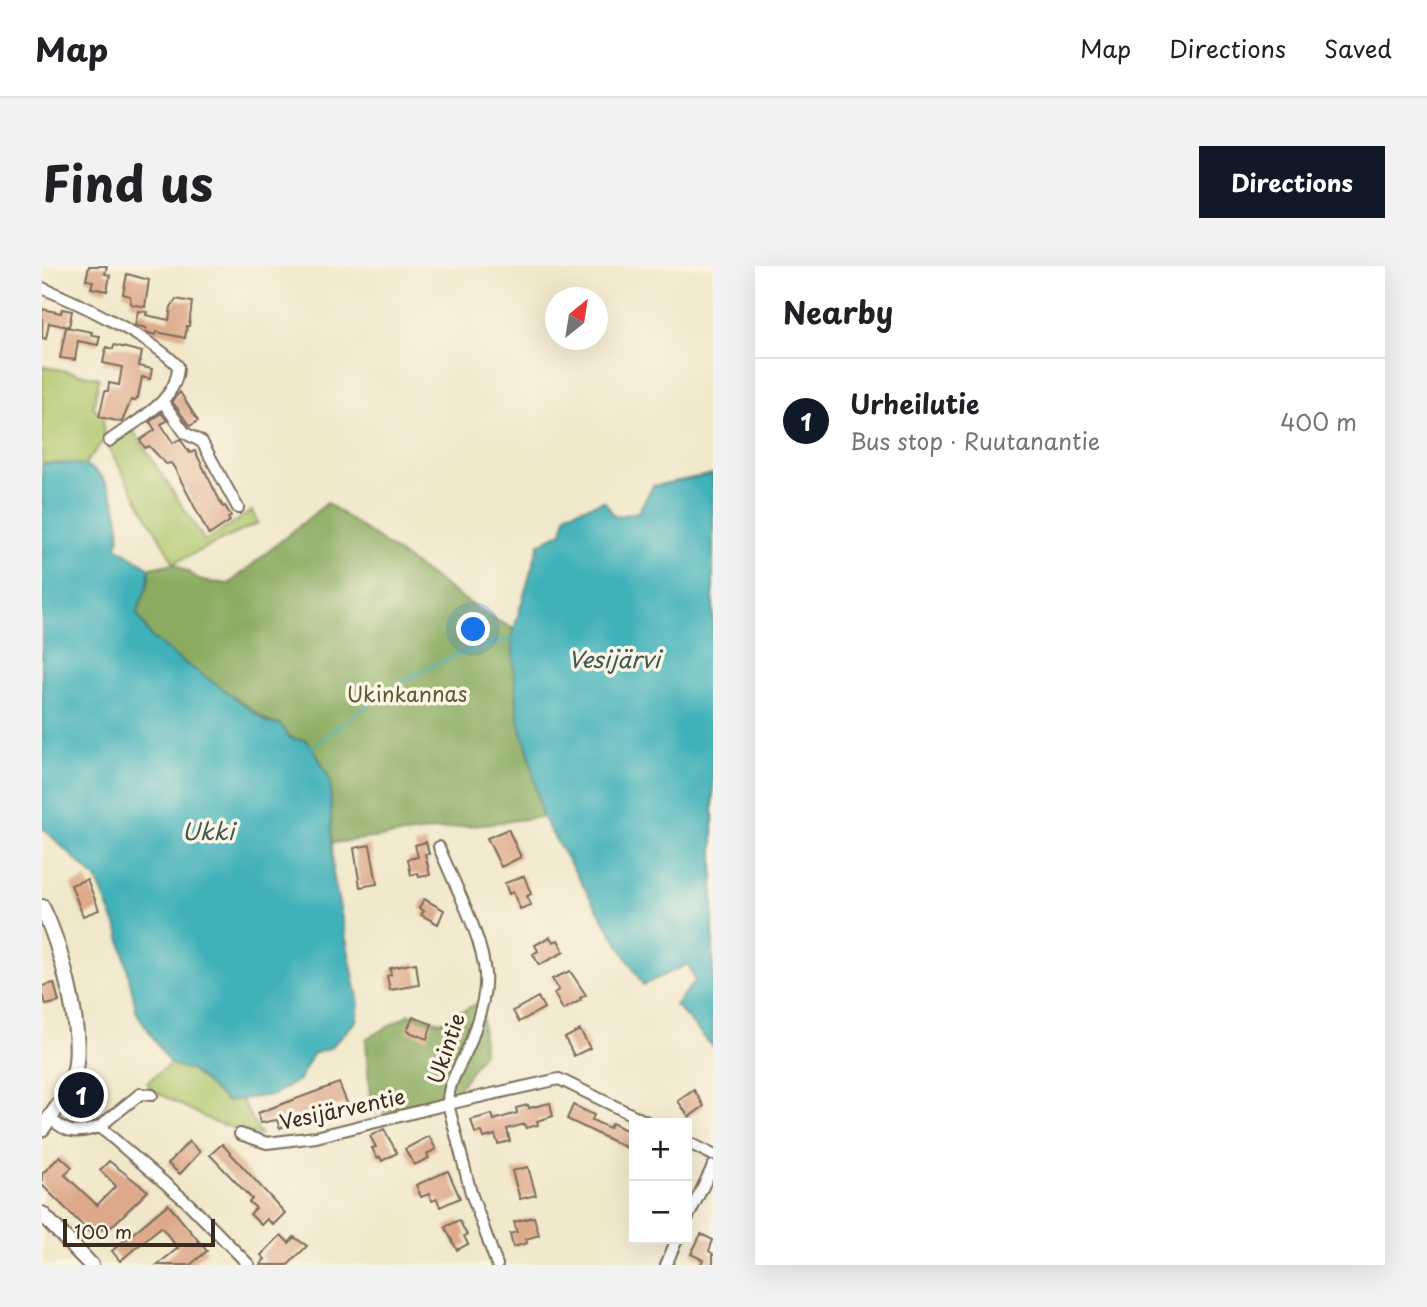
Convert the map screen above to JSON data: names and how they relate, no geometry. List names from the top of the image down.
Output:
{
  "streets": {
    "street": ["Ukintie", "Vesijärventie"]
  },
  "crossings": [
    ["Ukintie", "Vesijärventie"]
  ],
  "water": ["Vesijärvi", "Ukki"],
  "parks": ["Ukinkannas"],
  "scale_bar": "100 m",
  "north": "top right",
  "page": {
    "header": "Map",
    "nav": ["Map", "Directions", "Saved"],
    "title": "Find us",
    "buttons": "Directions",
    "heading": "Nearby",
    "list": [
      {
        "mark": "1",
        "name": "Urheilutie",
        "note": "Bus stop · Ruutanantie",
        "value": "400 m"
      }
    ],
    "pins": "1",
    "map_buttons": ["+", "−"],
    "scale": "100 m"
  }
}
